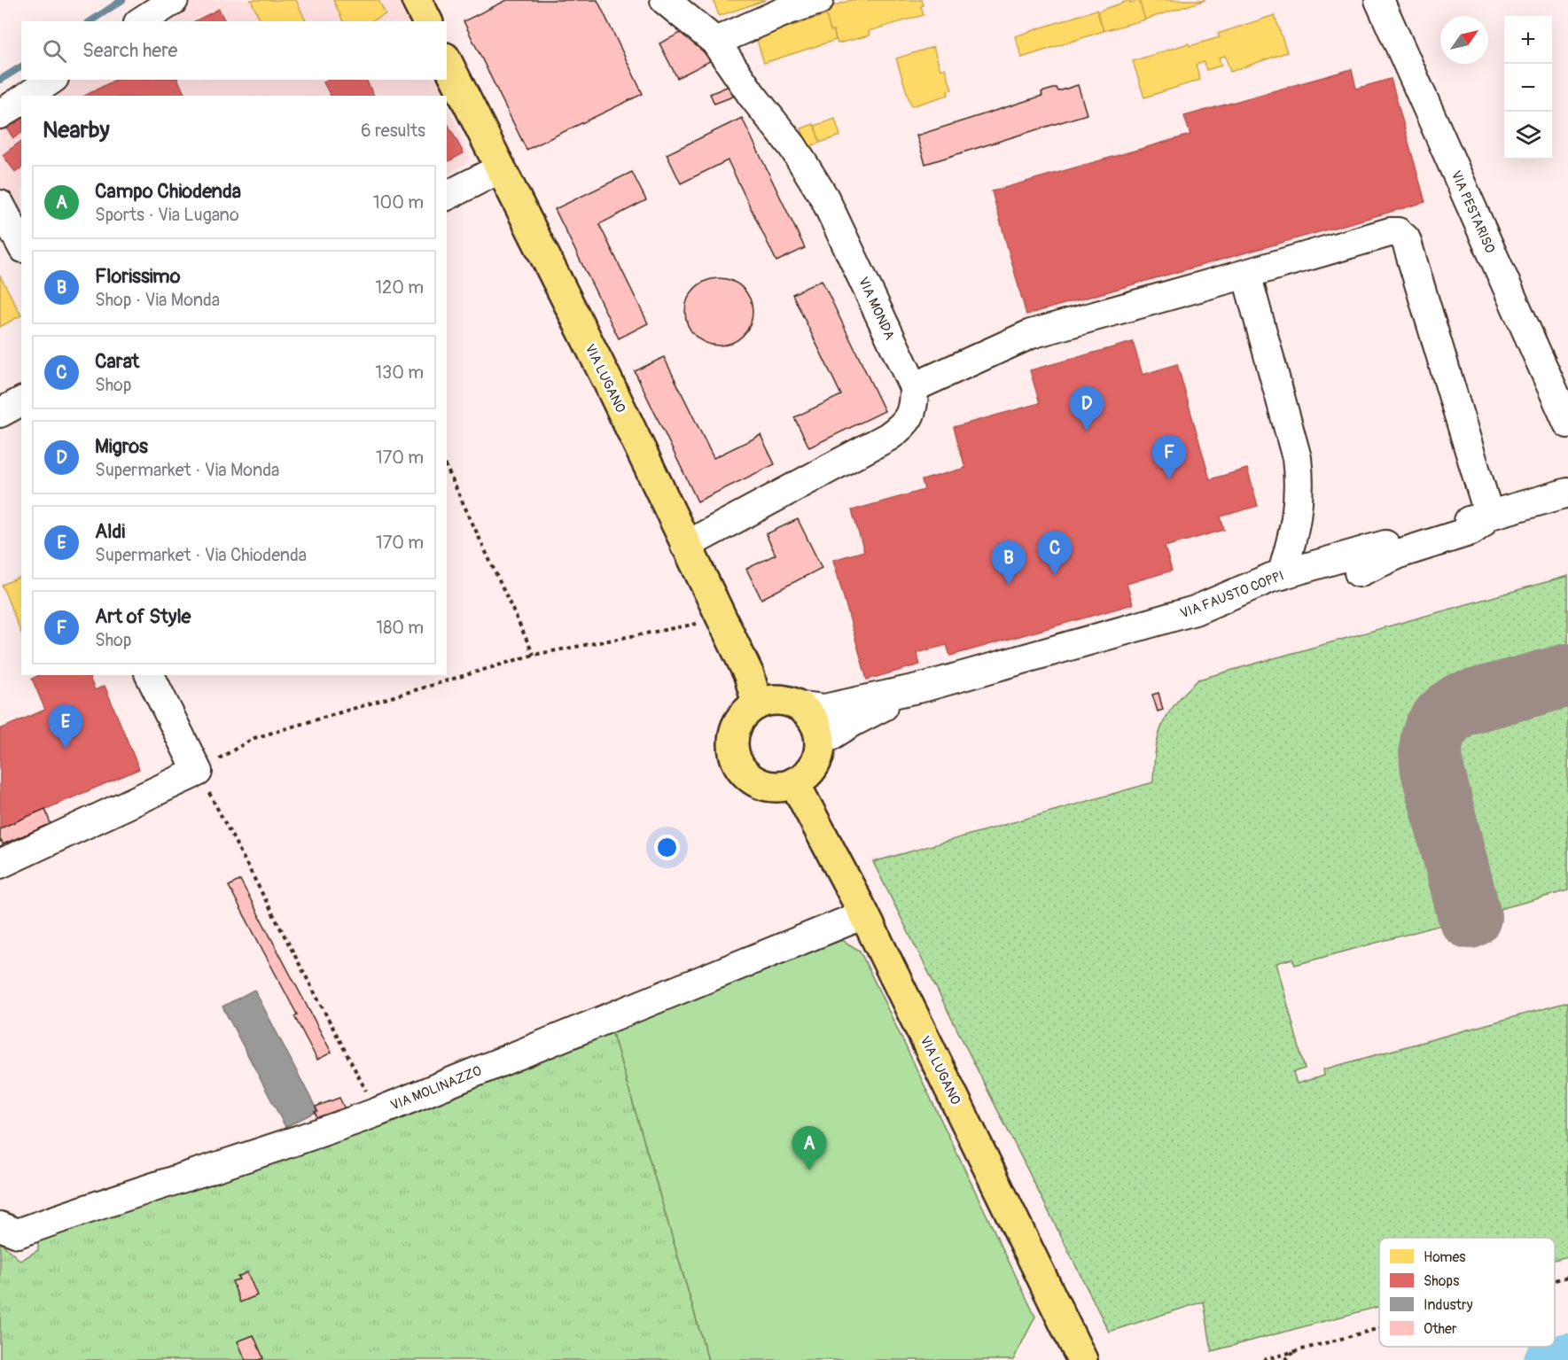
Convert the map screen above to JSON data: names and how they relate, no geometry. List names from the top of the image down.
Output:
{
  "streets": {
    "main road": ["VIA LUGANO"],
    "street": [
      "VIA PESTARISO",
      "VIA MONDA",
      "VIA FAUSTO COPPI",
      "VIA MOLINAZZO"
    ]
  },
  "crossings": [
    ["VIA LUGANO", "VIA FAUSTO COPPI"],
    ["VIA LUGANO", "VIA MOLINAZZO"]
  ],
  "legend": [
    "Homes",
    "Shops",
    "Industry",
    "Other"
  ],
  "north": "top right",
  "page": {
    "map_buttons": ["+", "−"],
    "search": "Search here",
    "heading": ["Nearby", "6 results"],
    "list": [
      {
        "mark": "A",
        "name": "Campo Chiodenda",
        "note": "Sports · Via Lugano",
        "value": "100 m"
      },
      {
        "mark": "B",
        "name": "Florissimo",
        "note": "Shop · Via Monda",
        "value": "120 m"
      },
      {
        "mark": "C",
        "name": "Carat",
        "note": "Shop",
        "value": "130 m"
      },
      {
        "mark": "D",
        "name": "Migros",
        "note": "Supermarket · Via Monda",
        "value": "170 m"
      },
      {
        "mark": "E",
        "name": "Aldi",
        "note": "Supermarket · Via Chiodenda",
        "value": "170 m"
      },
      {
        "mark": "F",
        "name": "Art of Style",
        "note": "Shop",
        "value": "180 m"
      }
    ],
    "pins": [
      "D",
      "F",
      "C",
      "B",
      "E",
      "A"
    ]
  }
}
